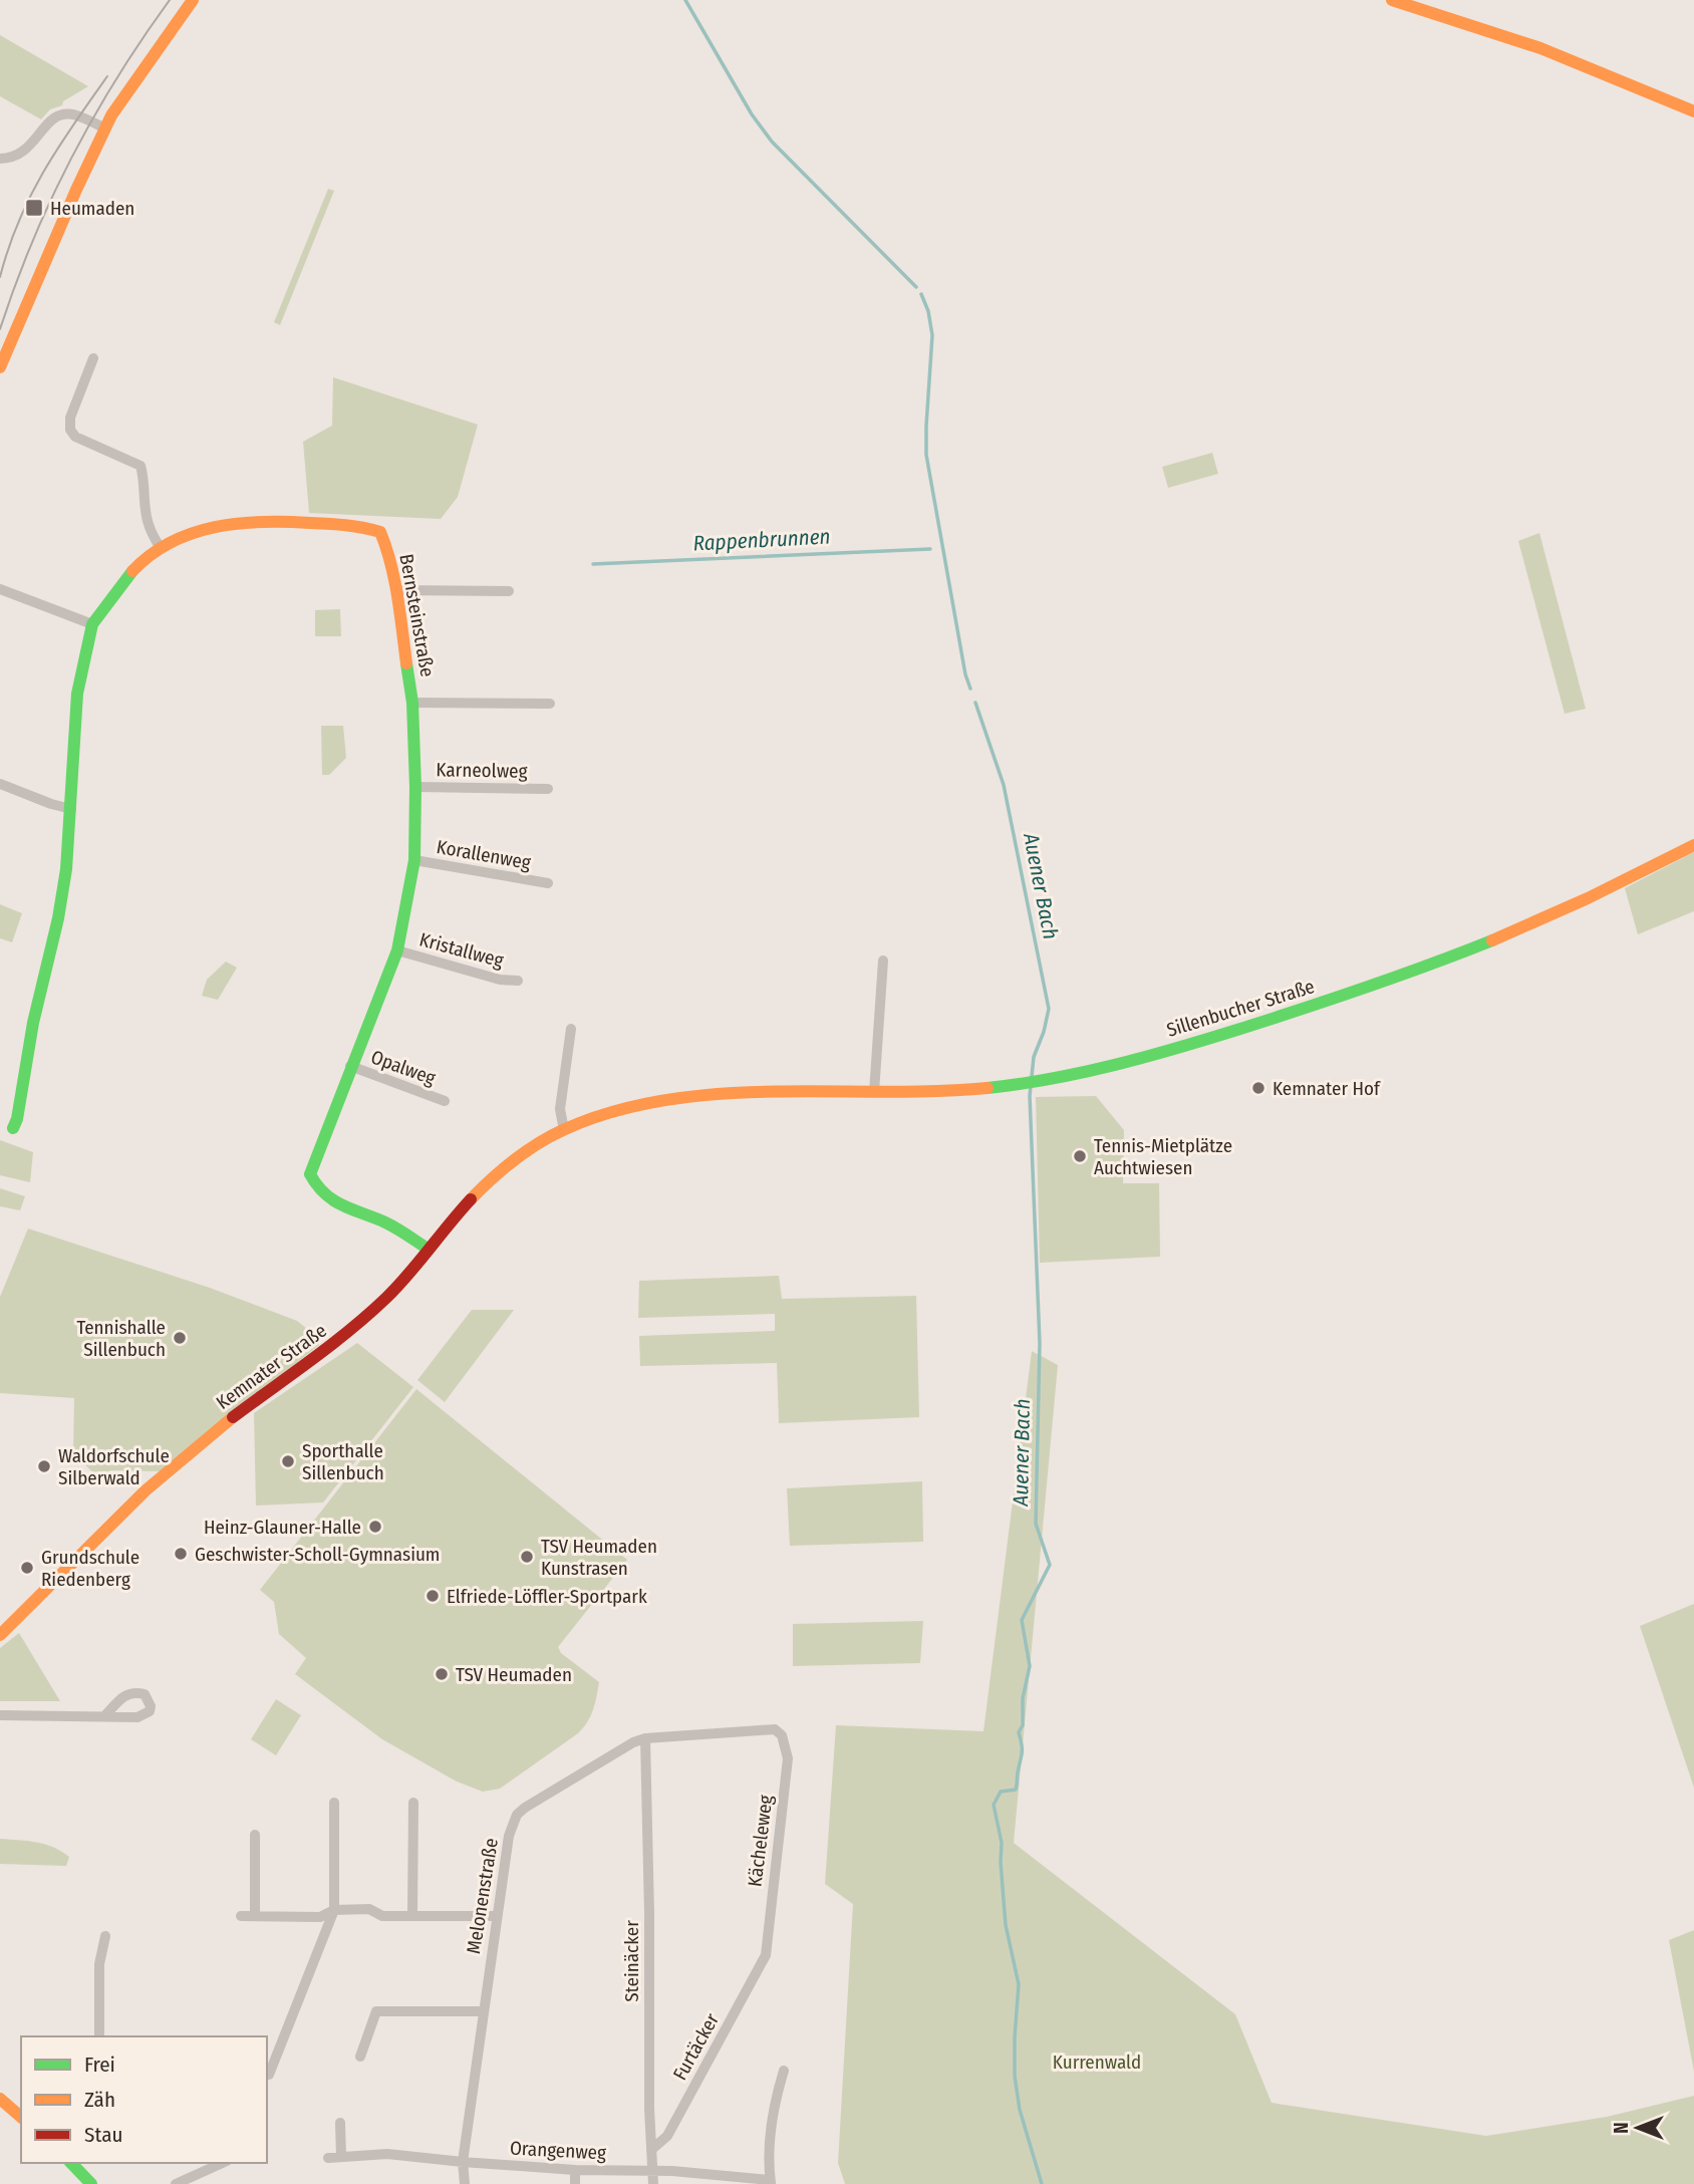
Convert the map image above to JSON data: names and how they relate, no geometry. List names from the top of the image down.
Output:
{
  "streets": {
    "street": [
      "Bernsteinstraße",
      "Karneolweg",
      "Korallenweg",
      "Kristallweg",
      "Sillenbucher Straße",
      "Opalweg",
      "Kemnater Straße",
      "Kächeleweg",
      "Melonenstraße",
      "Steinäcker",
      "Furtäcker",
      "Orangenweg"
    ]
  },
  "crossings": [
    ["Bernsteinstraße", "Karneolweg"],
    ["Bernsteinstraße", "Korallenweg"],
    ["Bernsteinstraße", "Kristallweg"],
    ["Bernsteinstraße", "Opalweg"],
    ["Bernsteinstraße", "Kemnater Straße"],
    ["Sillenbucher Straße", "Kemnater Straße"],
    ["Kächeleweg", "Melonenstraße"],
    ["Kächeleweg", "Furtäcker"],
    ["Melonenstraße", "Steinäcker"],
    ["Melonenstraße", "Orangenweg"],
    ["Steinäcker", "Furtäcker"],
    ["Steinäcker", "Orangenweg"]
  ],
  "water": ["Rappenbrunnen", "Auener Bach"],
  "parks": ["Kurrenwald"],
  "places": {
    "transit": ["Heumaden"],
    "other": [
      "Kemnater Hof",
      "Tennis-Mietplätze Auchtwiesen",
      "Tennishalle Sillenbuch",
      "Sporthalle Sillenbuch",
      "Waldorfschule Silberwald",
      "Heinz-Glauner-Halle",
      "Geschwister-Scholl-Gymnasium",
      "TSV Heumaden Kunstrasen",
      "Grundschule Riedenberg",
      "Elfriede-Löffler-Sportpark",
      "TSV Heumaden"
    ]
  },
  "legend": ["Frei", "Zäh", "Stau"],
  "north": "left"
}
